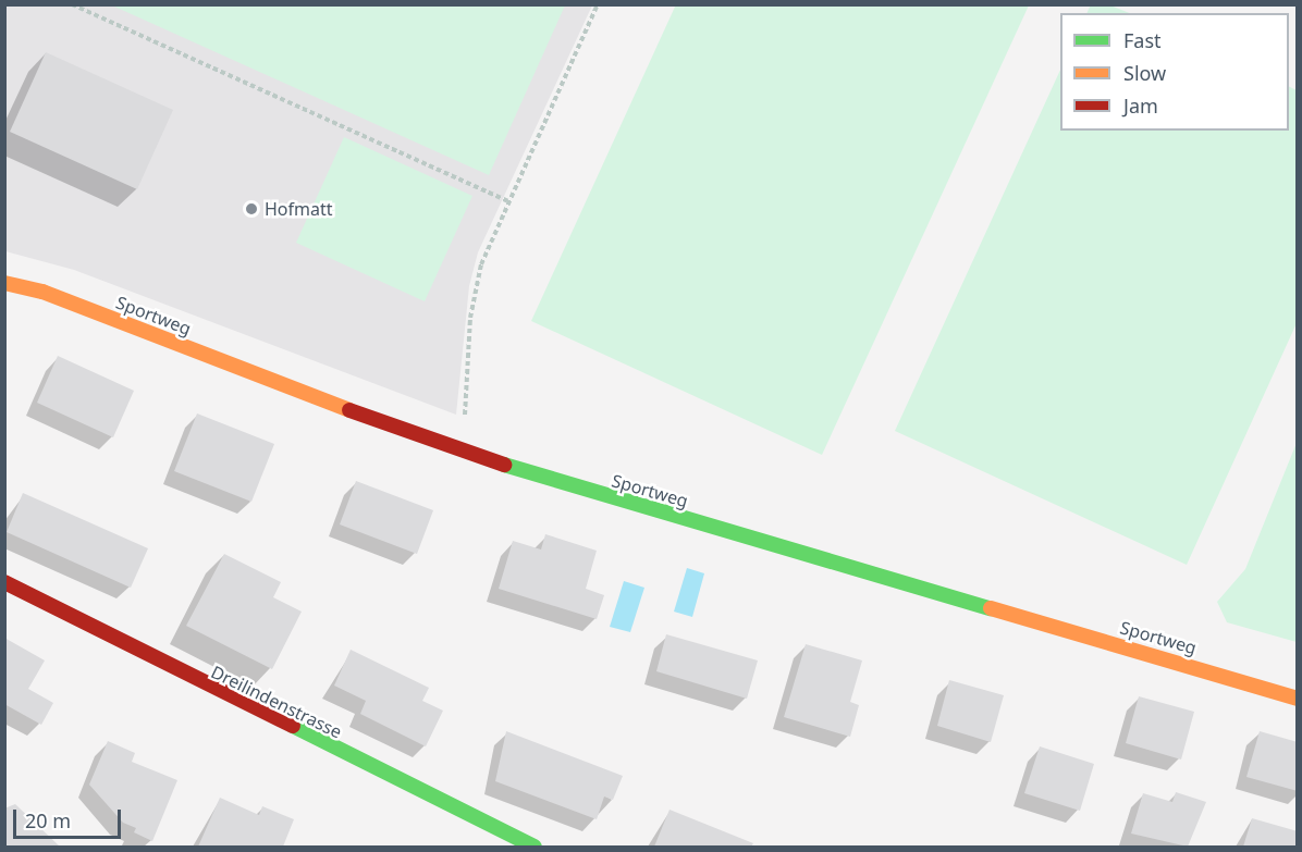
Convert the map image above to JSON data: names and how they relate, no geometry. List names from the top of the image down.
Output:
{
  "streets": {
    "street": ["Sportweg", "Dreilindenstrasse"]
  },
  "places": ["Hofmatt"],
  "legend": ["Fast", "Slow", "Jam"],
  "scale_bar": "20 m"
}
